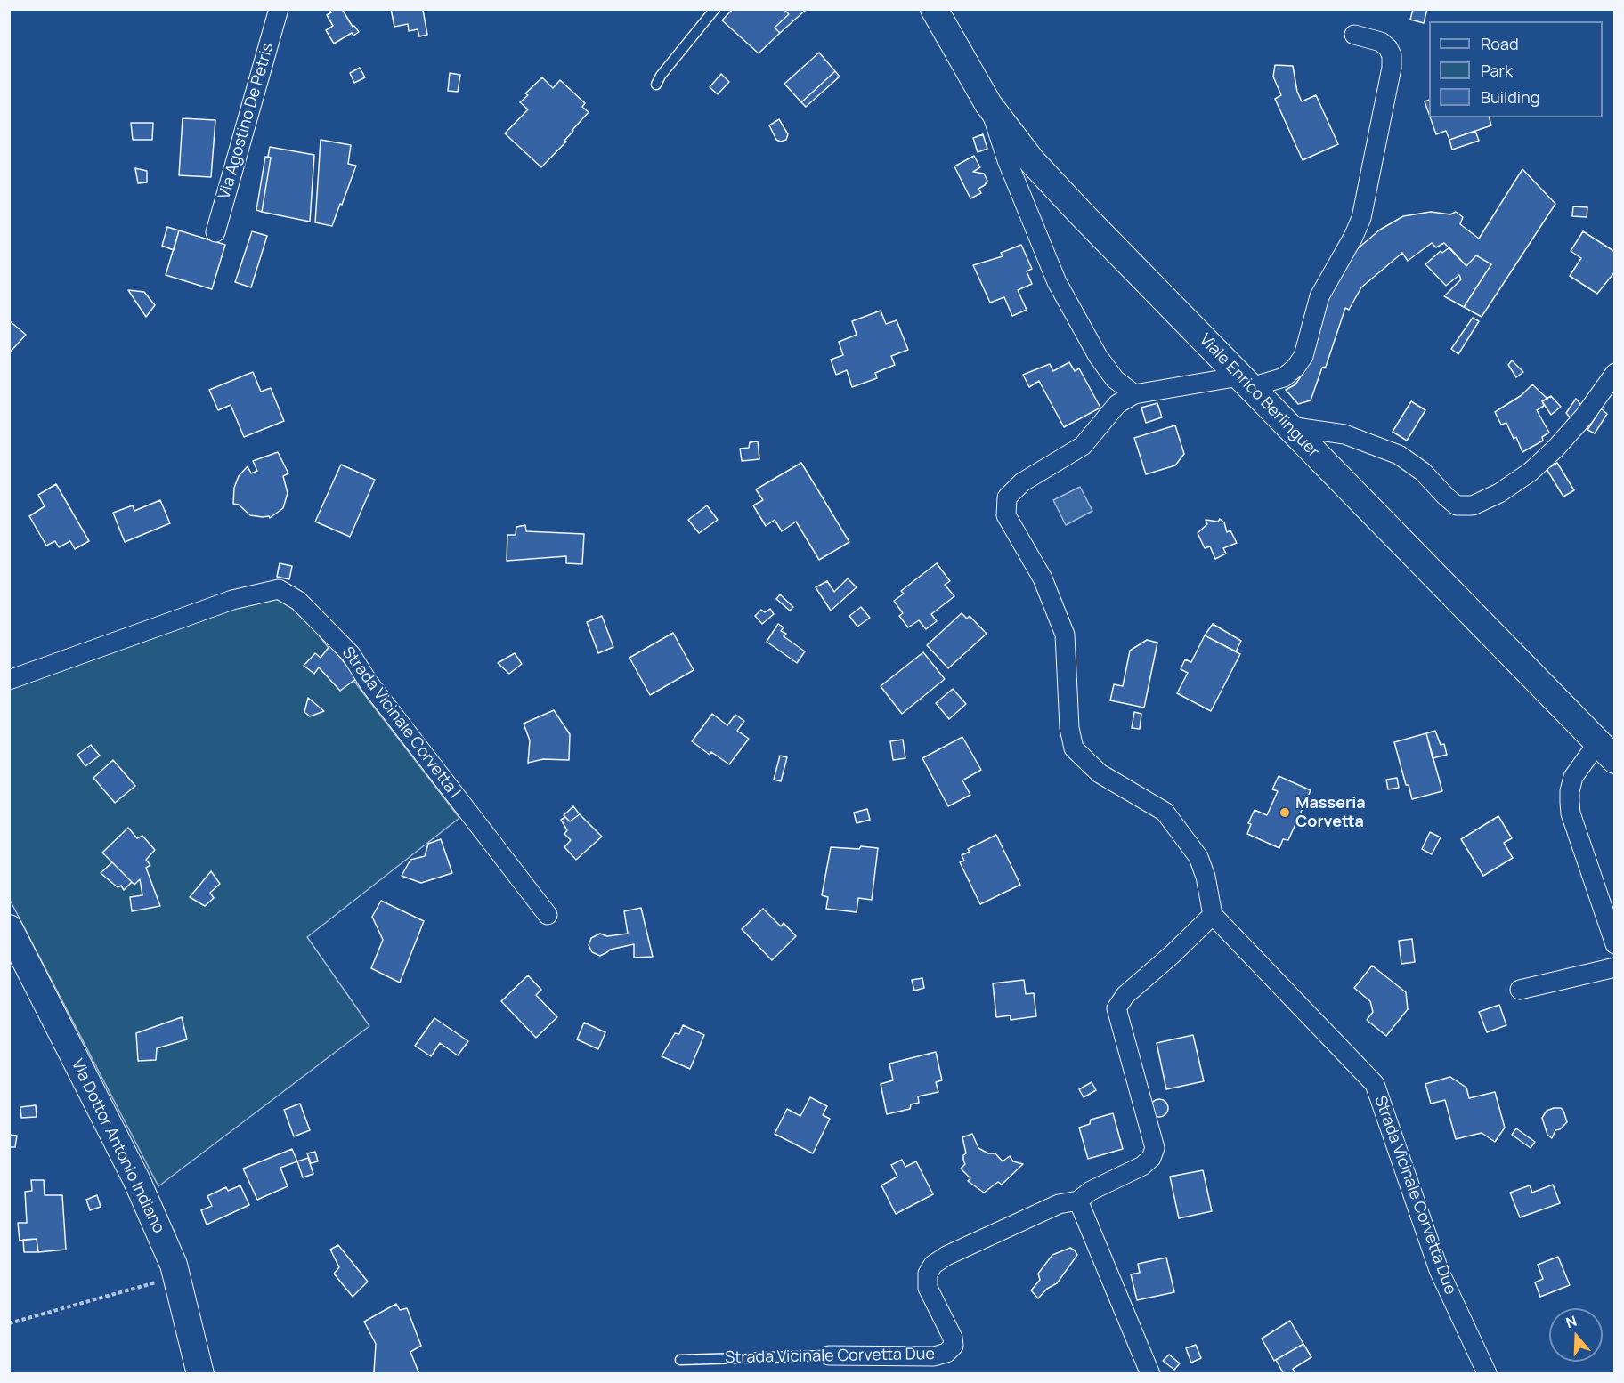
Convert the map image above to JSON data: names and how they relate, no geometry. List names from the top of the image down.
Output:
{
  "streets": {
    "main road": ["Viale Enrico Berlinguer", "Via Dottor Antonio Indiano"],
    "street": ["Via Agostino De Petris", "Strada Vicinale Corvetta I", "Strada Vicinale Corvetta Due"]
  },
  "places": ["Masseria Corvetta"],
  "legend": ["Road", "Park", "Building"],
  "north": "top"
}
